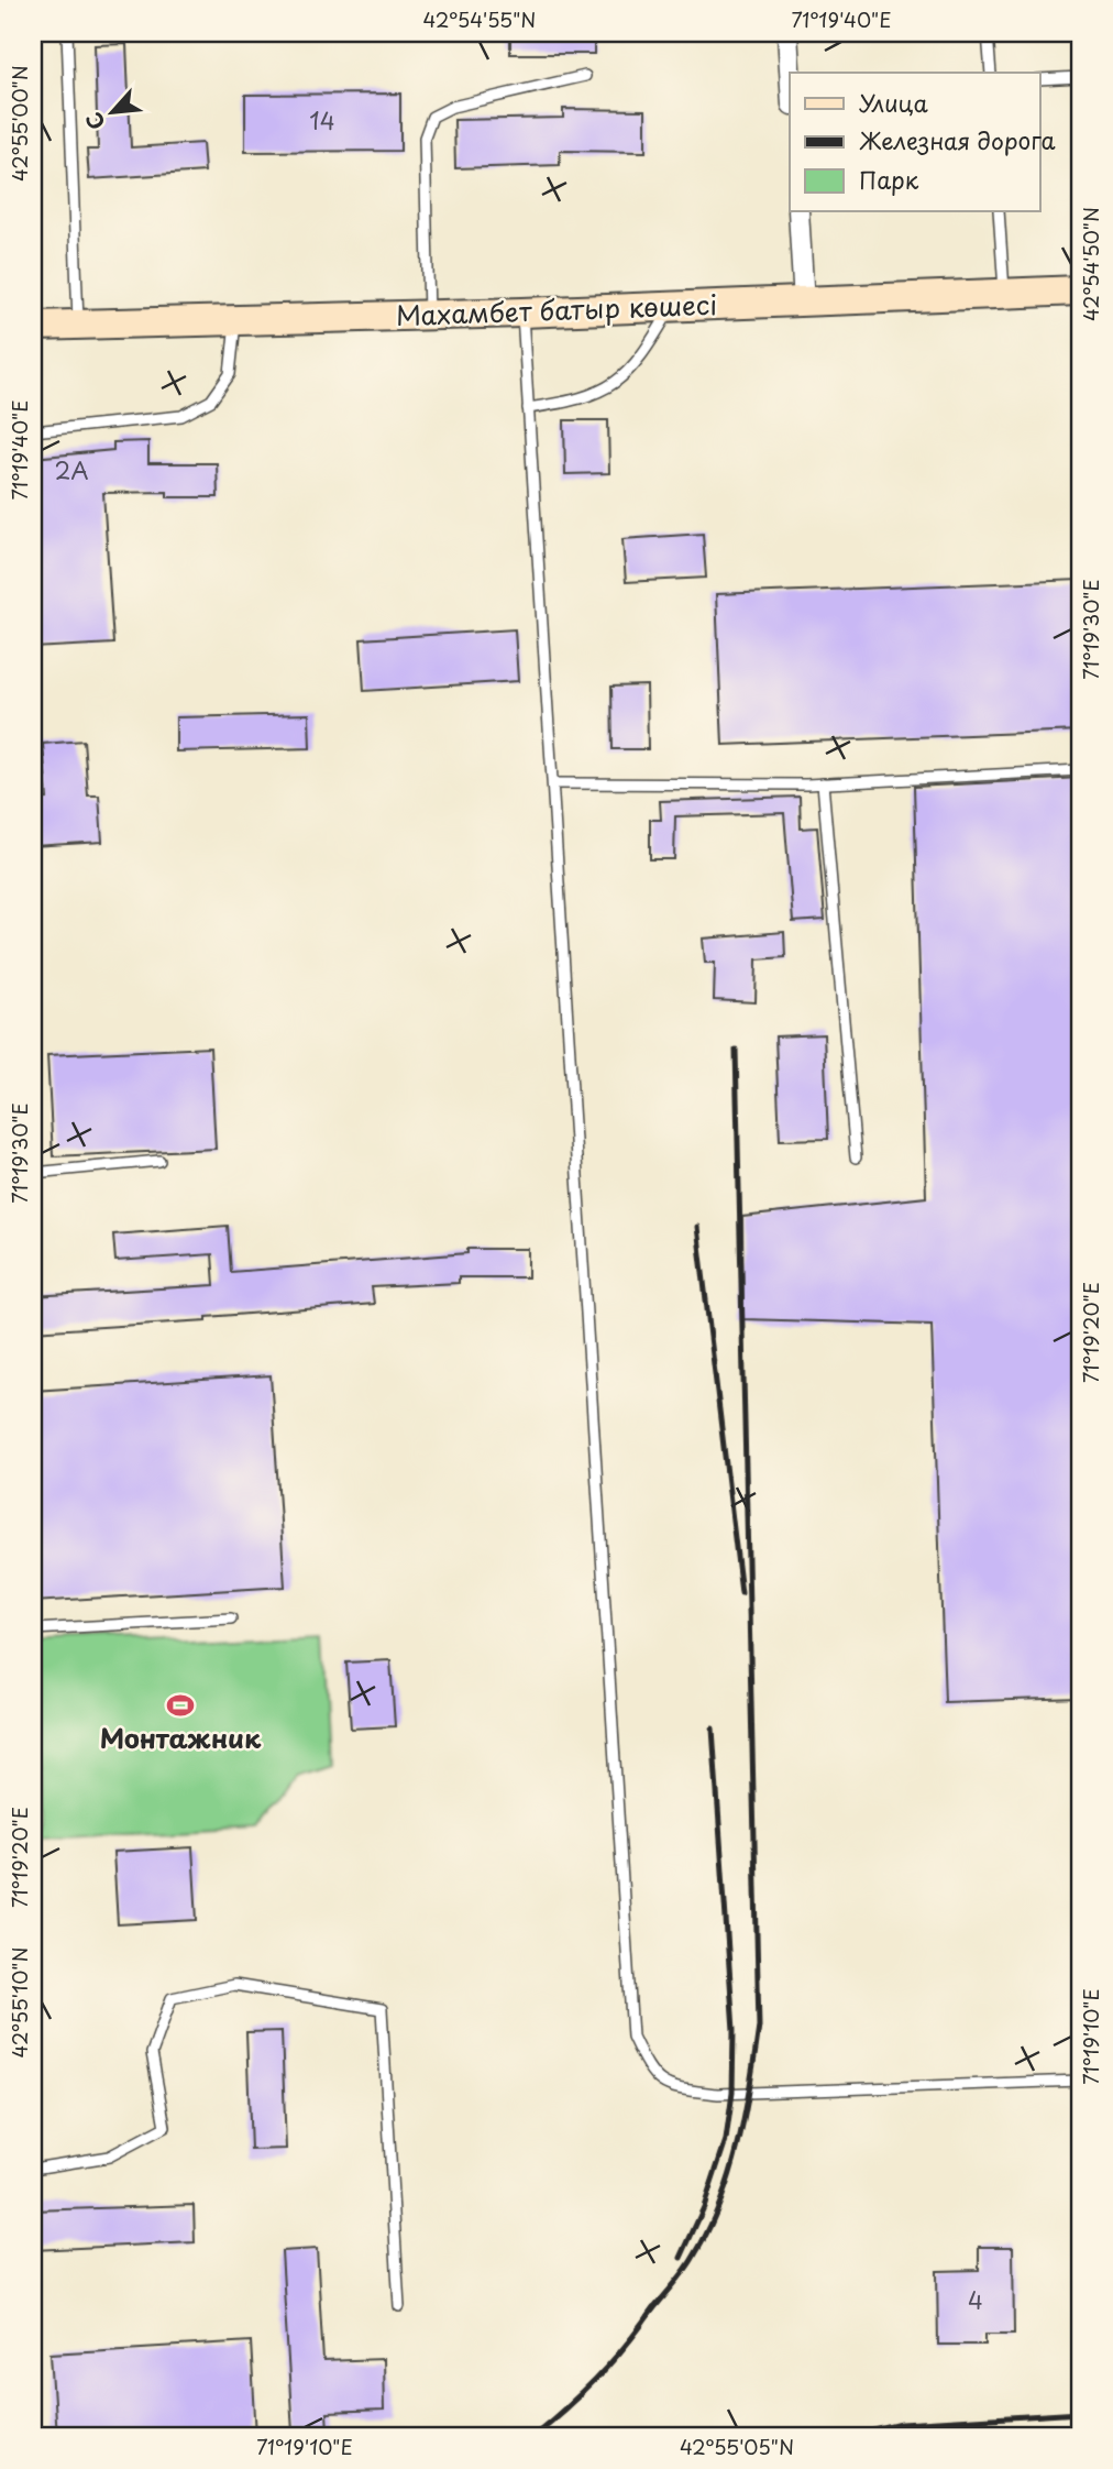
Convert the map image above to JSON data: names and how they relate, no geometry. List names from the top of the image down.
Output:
{
  "streets": {
    "street": ["Махамбет батыр көшесі"]
  },
  "places": {
    "sports": ["Монтажник"]
  },
  "house_numbers": ["14", "2А", "4"],
  "legend": ["Улица", "Железная дорога", "Парк"],
  "north": "bottom left",
  "coordinates": [
    "42°54'55\"N",
    "71°19'40\"E",
    "42°55'00\"N",
    "42°54'50\"N",
    "71°19'30\"E",
    "71°19'20\"E",
    "42°55'10\"N",
    "71°19'10\"E",
    "42°55'05\"N"
  ]
}
